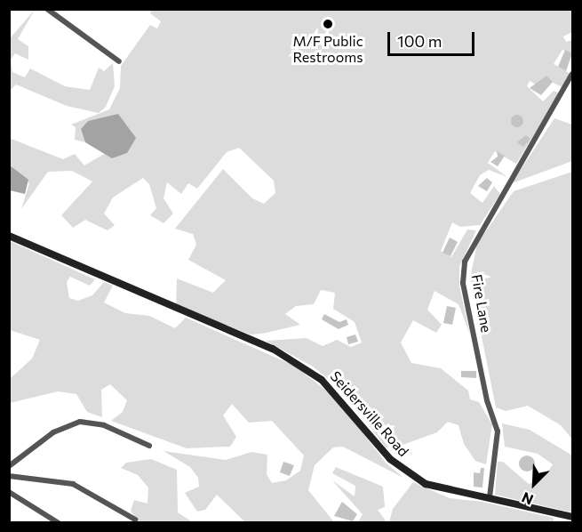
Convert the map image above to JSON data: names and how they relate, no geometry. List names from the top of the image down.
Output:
{
  "streets": {
    "street": ["Fire Lane", "Seidersville Road"]
  },
  "crossings": [
    ["Fire Lane", "Seidersville Road"]
  ],
  "places": ["M/F Public Restrooms"],
  "scale_bar": "100 m",
  "north": "bottom left"
}
